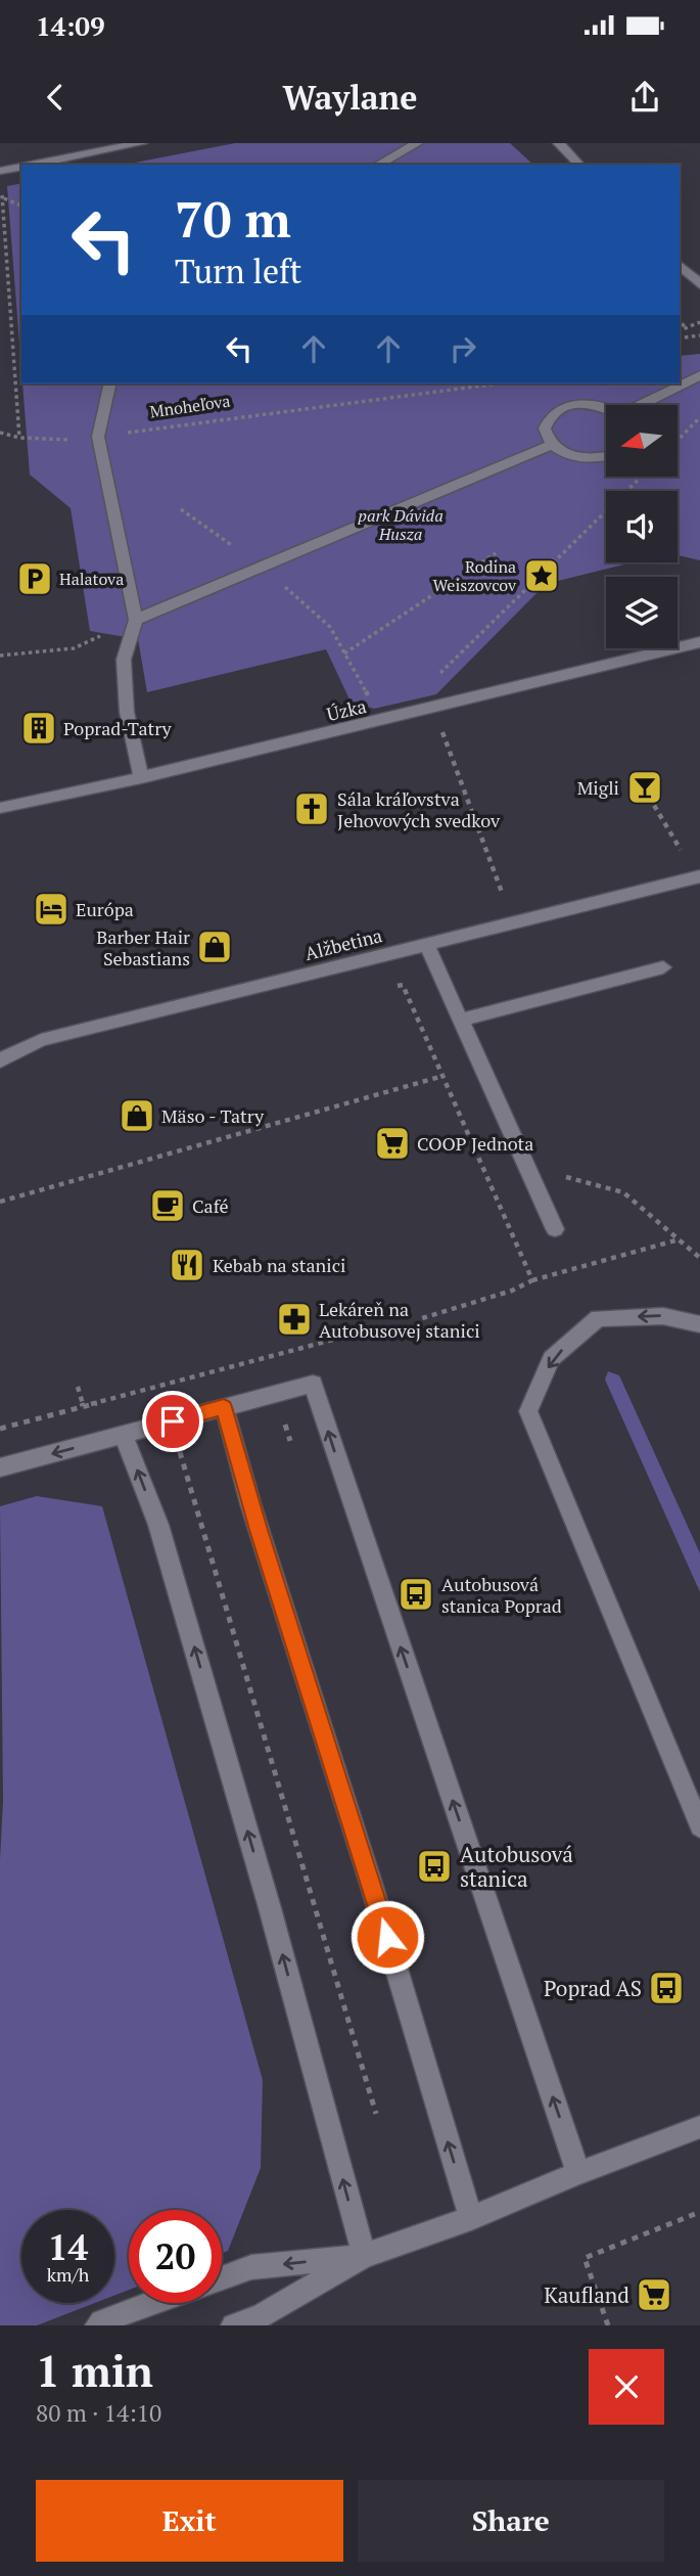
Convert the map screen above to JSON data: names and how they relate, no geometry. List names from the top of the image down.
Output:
{
  "streets": {
    "street": ["Úzka", "Alžbetina"],
    "path": ["Mnoheľova"]
  },
  "parks": ["park Dávida Husza"],
  "places": {
    "place": ["Rodina Weiszovcov"],
    "parking": ["Halatova"],
    "building": ["Poprad-Tatry"],
    "bar": ["Migli"],
    "church": ["Sála kráľovstva Jehovových svedkov"],
    "hotel": ["Európa"],
    "shop": ["Barber Hair Sebastians", "Mäso - Tatry"],
    "supermarket": ["COOP Jednota", "Kaufland"],
    "cafe": ["Café"],
    "restaurant": ["Kebab na stanici"],
    "pharmacy": ["Lekáreň na Autobusovej stanici"],
    "bus stop": ["Autobusová stanica Poprad", "Autobusová stanica", "Poprad AS"]
  },
  "north": "left",
  "page": {
    "status": "14:09",
    "header": "Waylane",
    "turn": ["70 m", "Turn left"],
    "speed": "14 km/h",
    "limit": "20",
    "heading": ["1 min", "80 m · 14:10"],
    "buttons": ["Exit", "Share"]
  }
}
